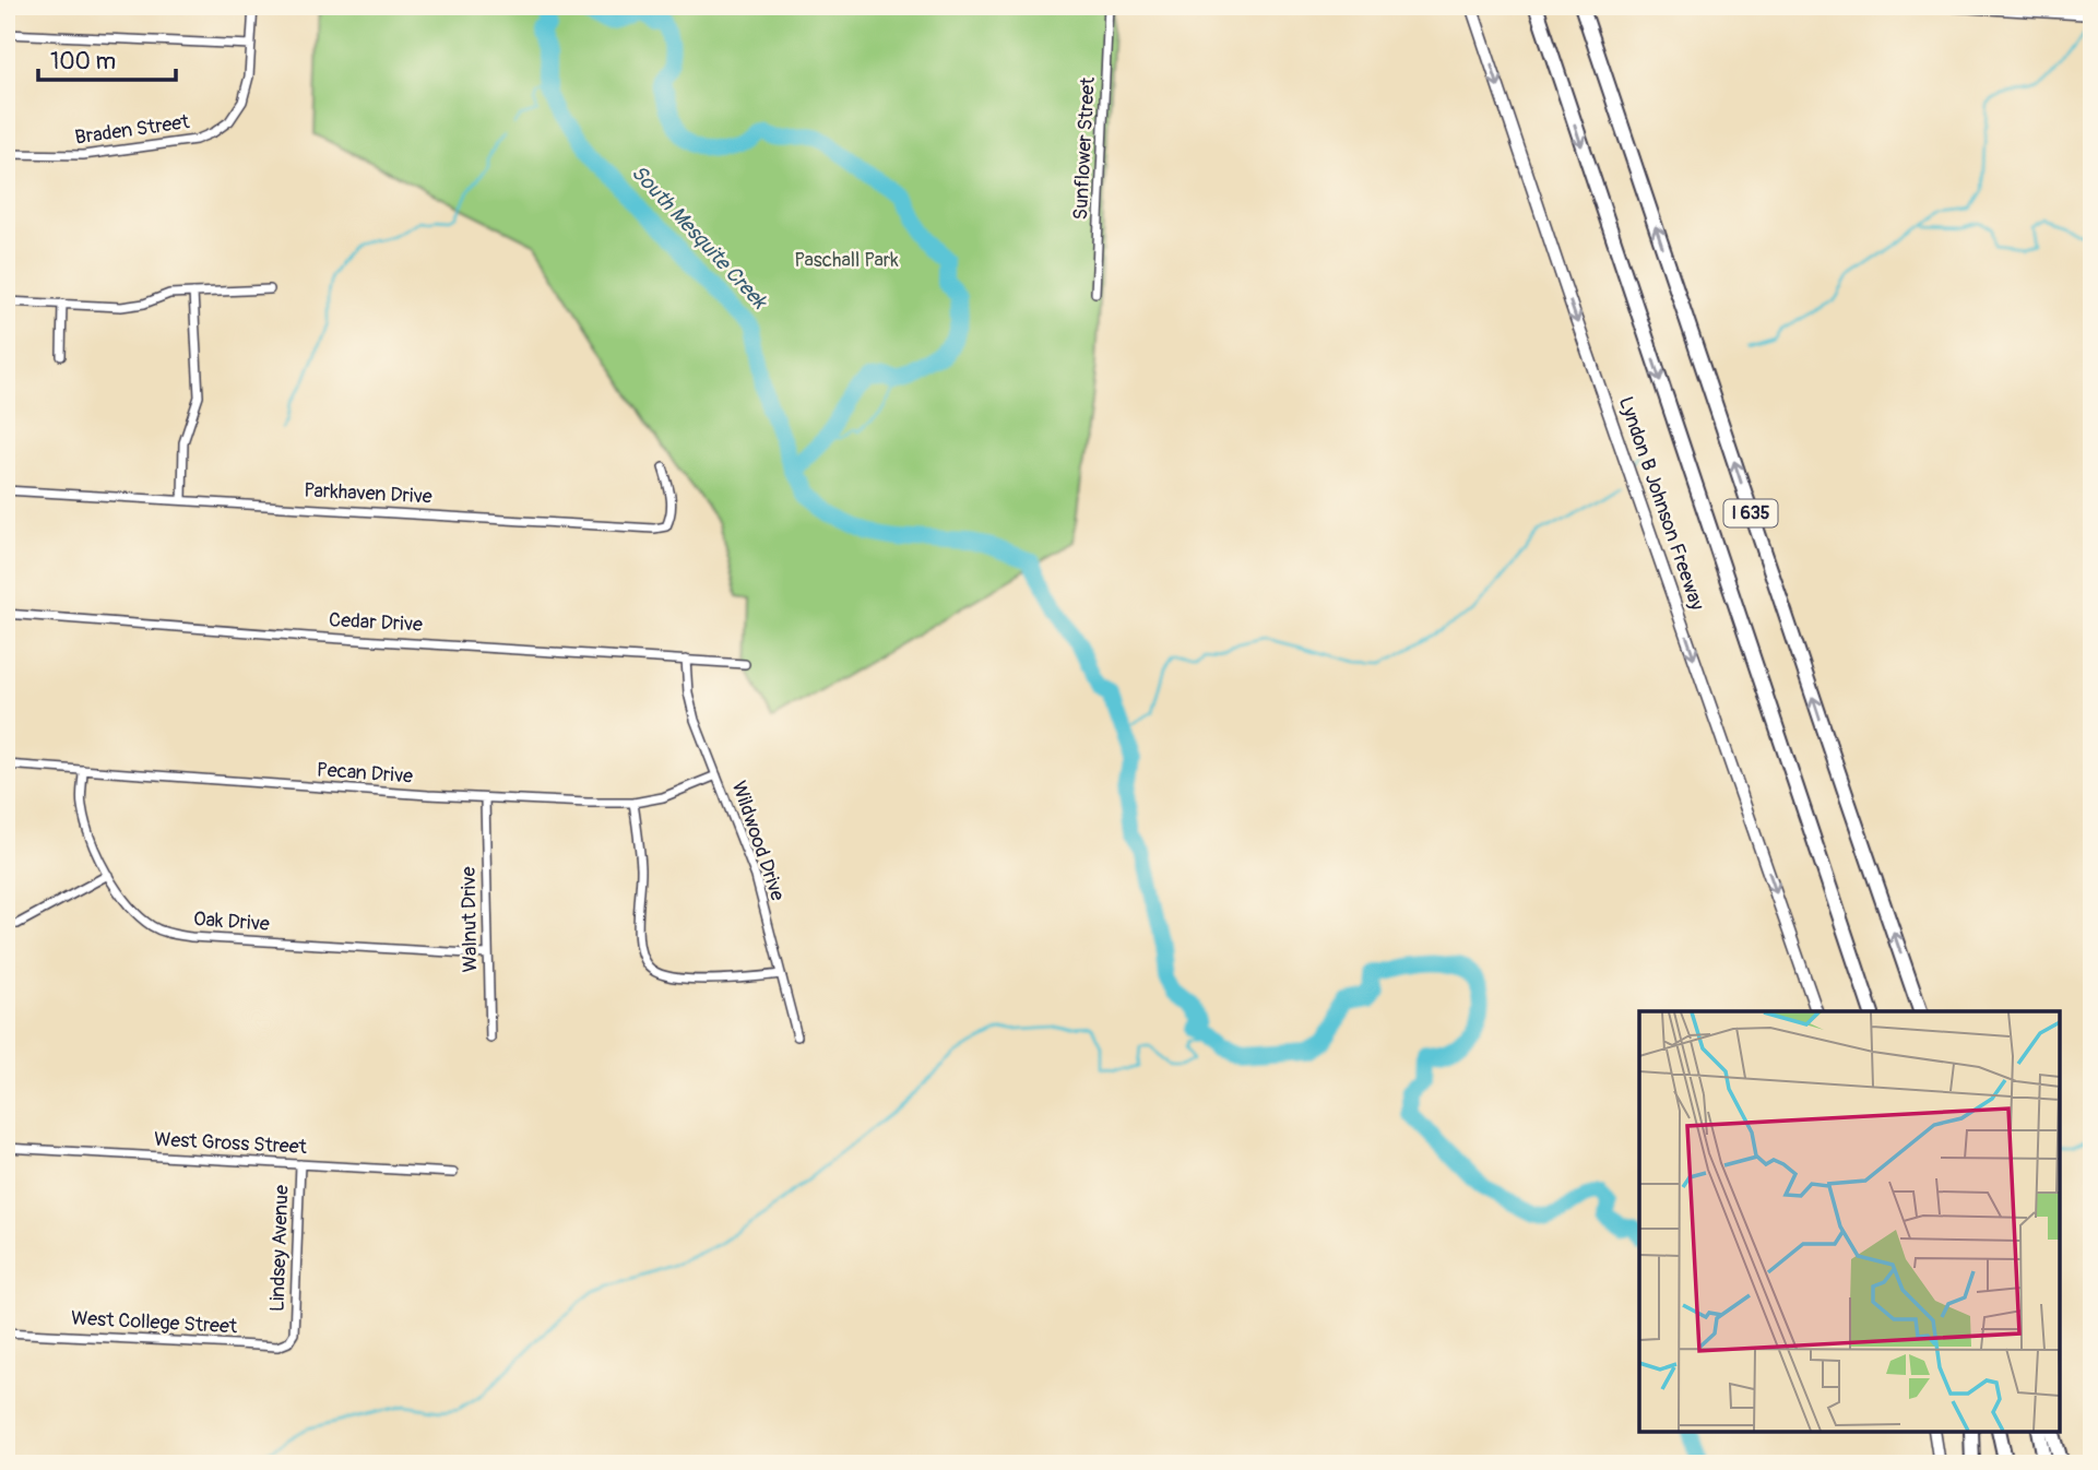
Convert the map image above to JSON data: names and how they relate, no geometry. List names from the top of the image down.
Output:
{
  "streets": {
    "highway": ["Lyndon B Johnson Freeway", "I 635"],
    "street": [
      "Braden Street",
      "Sunflower Street",
      "Parkhaven Drive",
      "Cedar Drive",
      "Pecan Drive",
      "Wildwood Drive",
      "Walnut Drive",
      "Oak Drive",
      "West Gross Street",
      "Lindsey Avenue",
      "West College Street"
    ]
  },
  "crossings": [
    ["Cedar Drive", "Wildwood Drive"],
    ["Pecan Drive", "Wildwood Drive"],
    ["Pecan Drive", "Walnut Drive"],
    ["Pecan Drive", "Oak Drive"],
    ["Walnut Drive", "Oak Drive"],
    ["West Gross Street", "Lindsey Avenue"],
    ["Lindsey Avenue", "West College Street"]
  ],
  "one_way": ["Lyndon B Johnson Freeway"],
  "water": ["South Mesquite Creek"],
  "parks": ["Paschall Park"],
  "scale_bar": "100 m"
}
